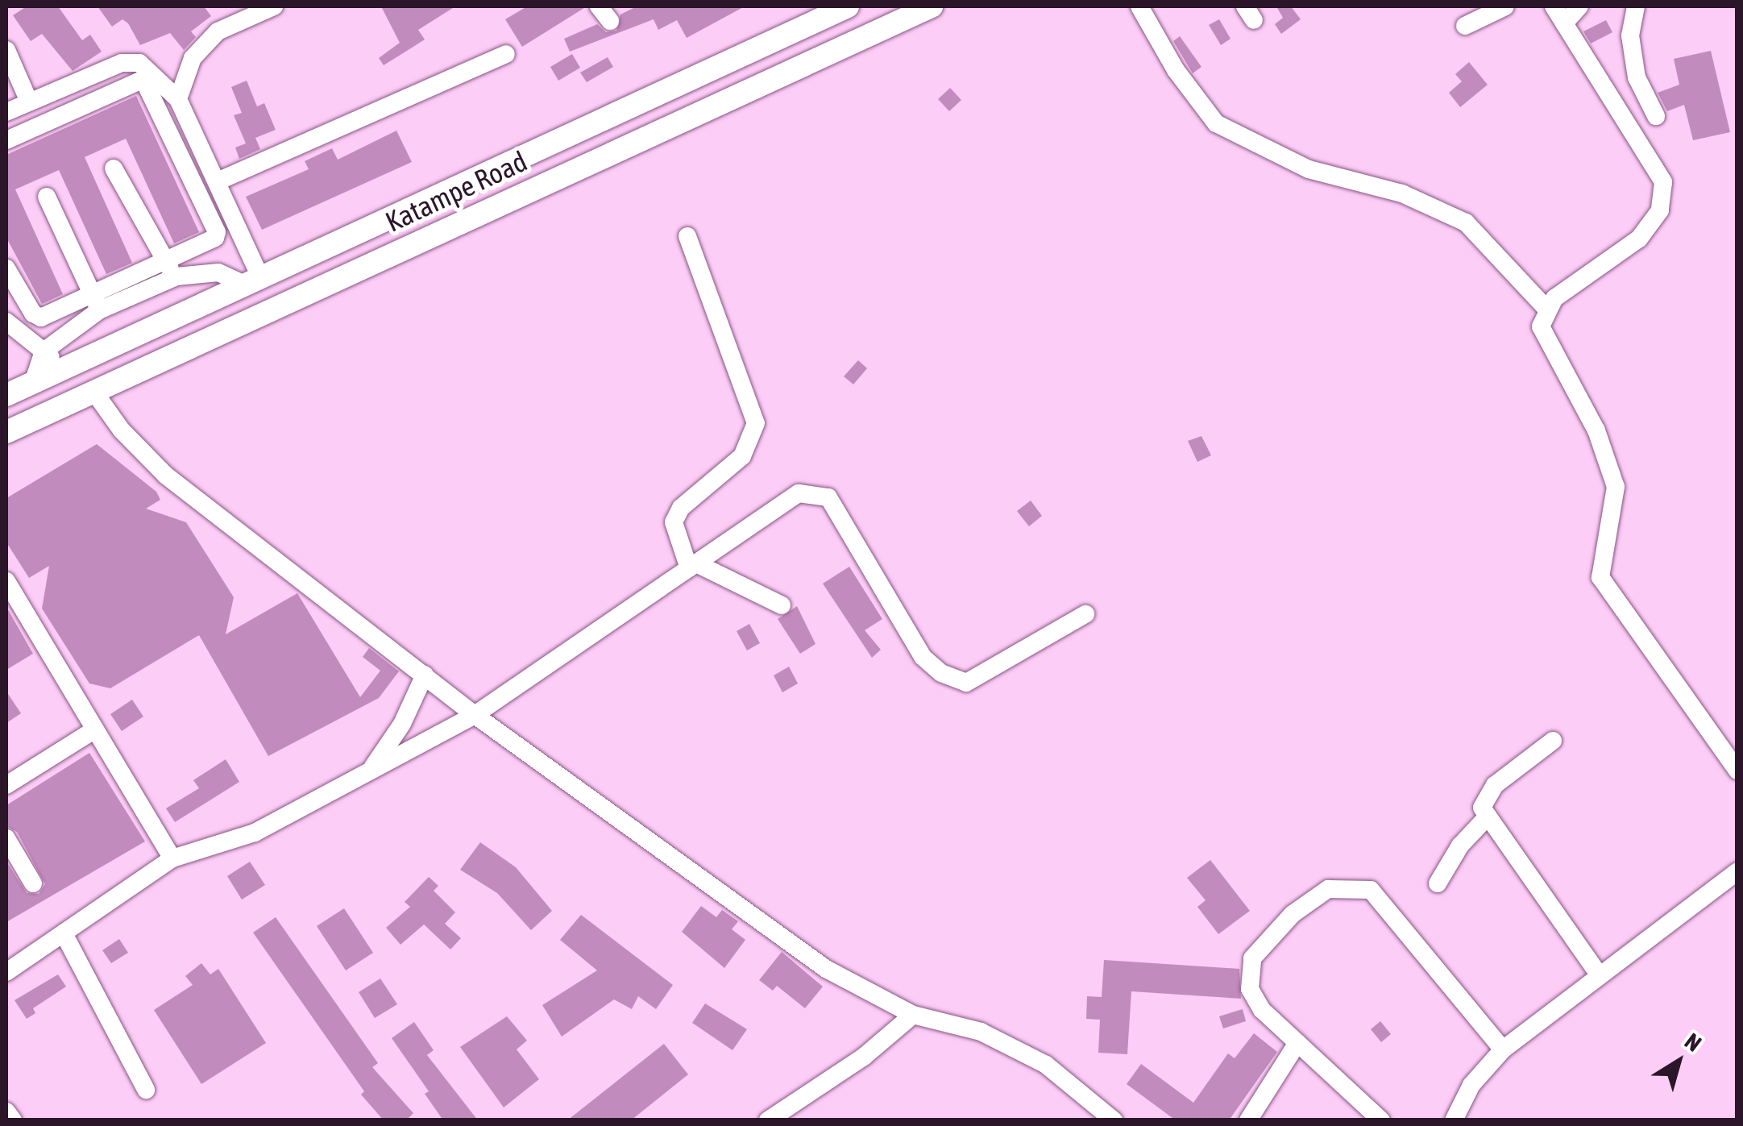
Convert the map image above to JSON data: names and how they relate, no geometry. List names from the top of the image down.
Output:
{
  "streets": {
    "main road": ["Katampe Road"]
  },
  "north": "top right"
}
